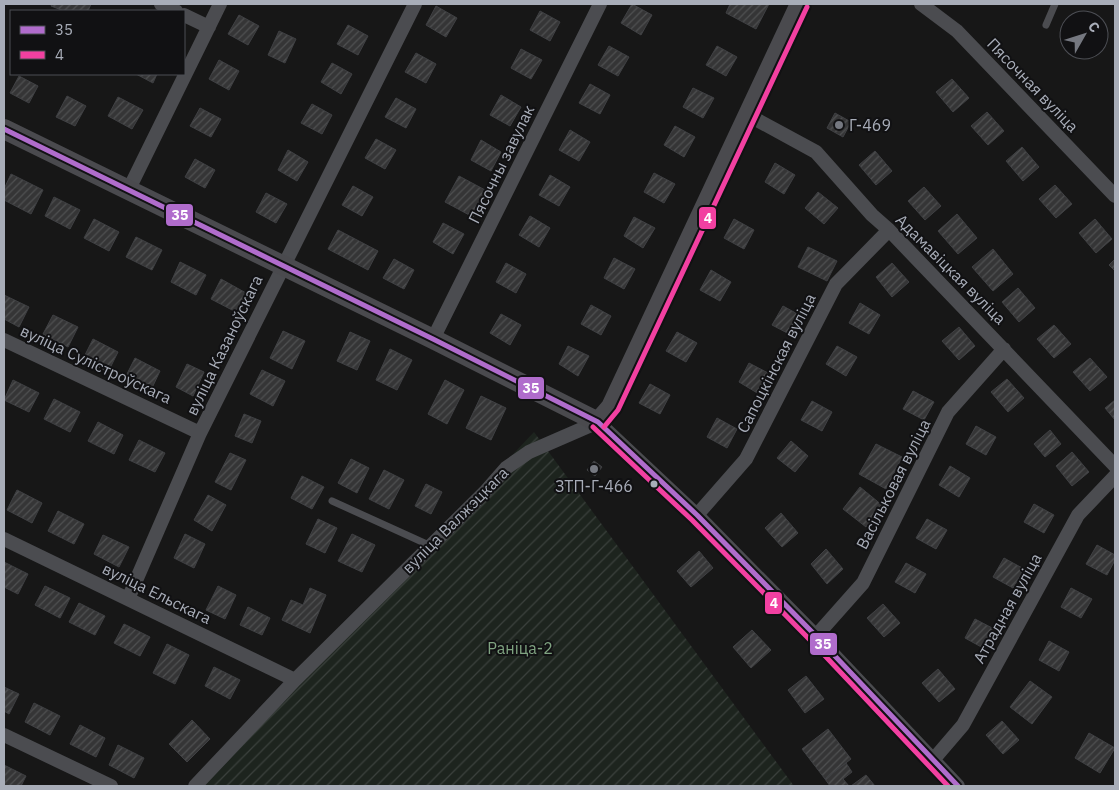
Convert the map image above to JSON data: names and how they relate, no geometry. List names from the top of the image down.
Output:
{
  "streets": {
    "street": [
      "Пясочная вуліца",
      "Пясочны завулак",
      "Адамавіцкая вуліца",
      "вуліца Казаноўскага",
      "Сапоцкінская вуліца",
      "вуліца Сулістроўскага",
      "Васільковая вуліца",
      "вуліца Валжэцкага",
      "вуліца Ельскага",
      "Атрадная вуліца"
    ]
  },
  "crossings": [
    ["Адамавіцкая вуліца", "Сапоцкінская вуліца"],
    ["Адамавіцкая вуліца", "Васільковая вуліца"],
    ["Адамавіцкая вуліца", "вуліца Валжэцкага"],
    ["вуліца Казаноўскага", "вуліца Сулістроўскага"],
    ["вуліца Казаноўскага", "вуліца Ельскага"],
    ["вуліца Валжэцкага", "вуліца Ельскага"]
  ],
  "parks": ["Раніца-2"],
  "places": ["Г-469", "ЗТП-Г-466"],
  "lines": ["transit line 4", "transit line 35"],
  "legend": ["35", "4"],
  "north": "top right"
}
